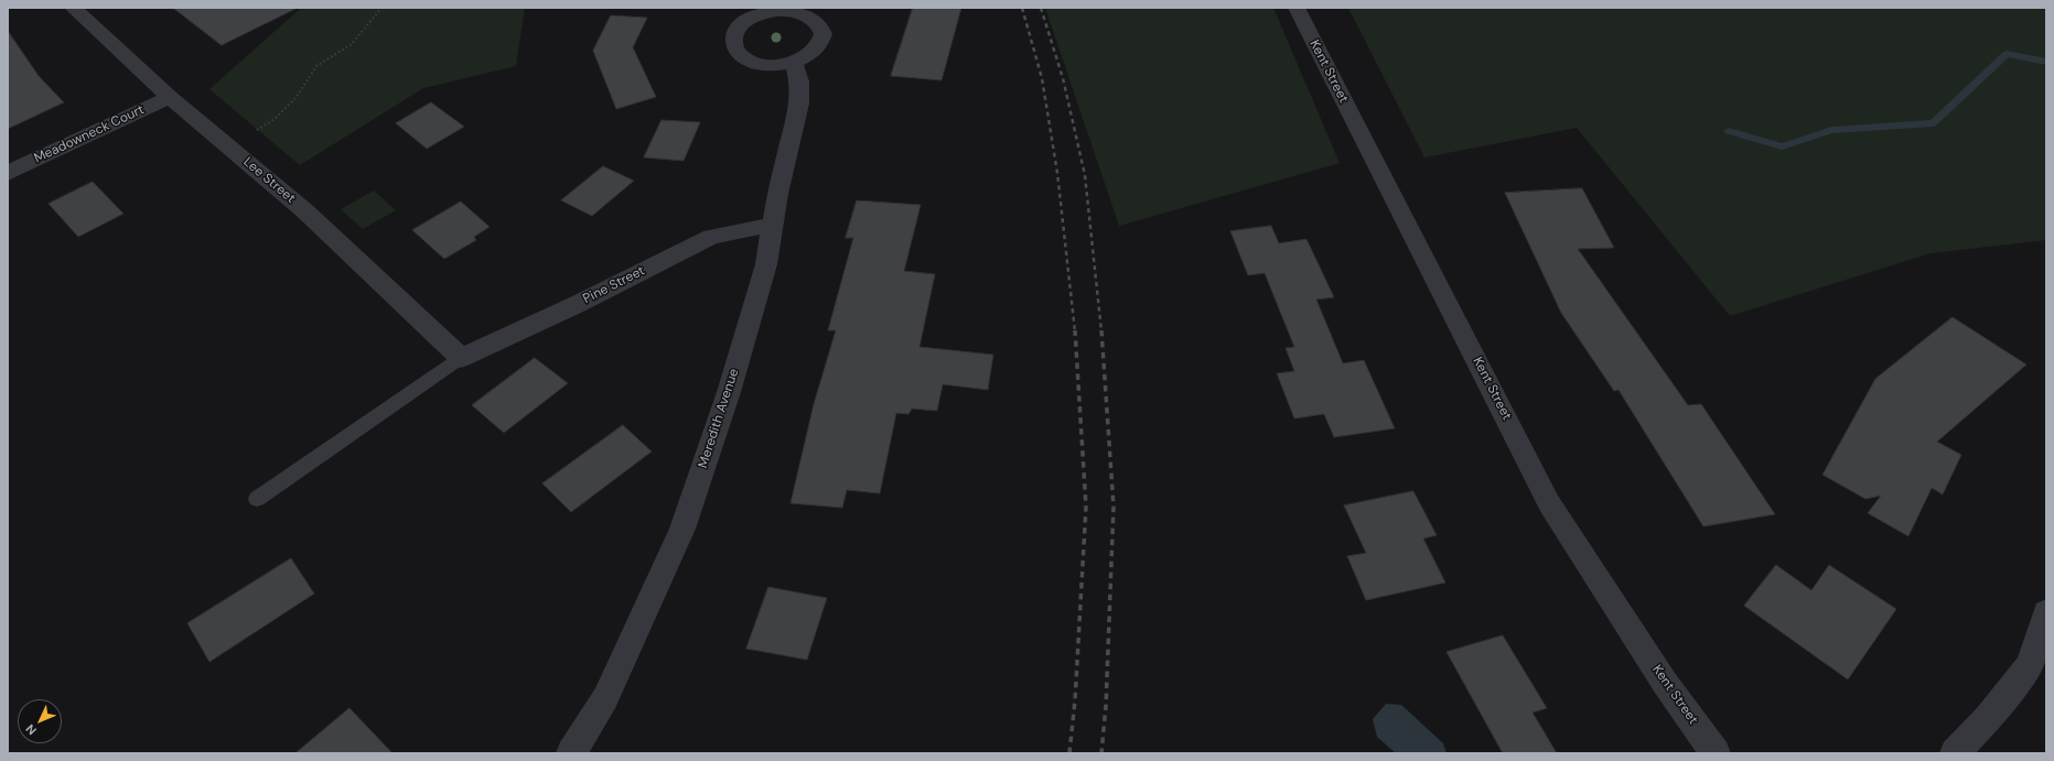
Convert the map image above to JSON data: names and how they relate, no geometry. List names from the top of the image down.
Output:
{
  "streets": {
    "street": [
      "Kent Street",
      "Meadowneck Court",
      "Lee Street",
      "Pine Street",
      "Meredith Avenue"
    ]
  },
  "crossings": [
    ["Meadowneck Court", "Lee Street"],
    ["Lee Street", "Pine Street"],
    ["Pine Street", "Meredith Avenue"]
  ],
  "north": "bottom left"
}
